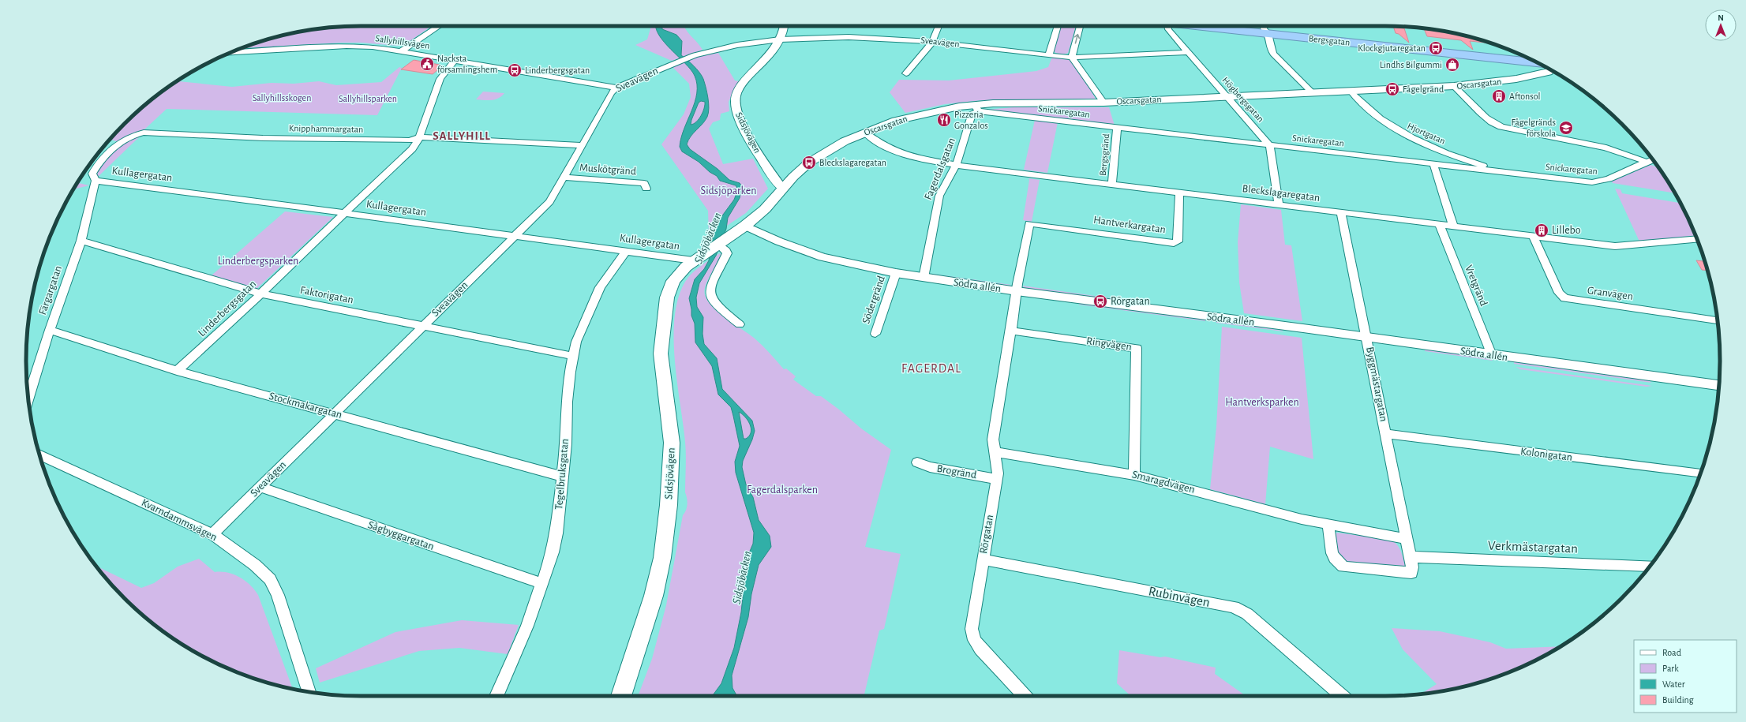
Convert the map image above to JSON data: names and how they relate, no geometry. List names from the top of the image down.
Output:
{
  "streets": {
    "highway": ["Bergsgatan"],
    "main road": ["Oscarsgatan", "Sidsjövägen"],
    "street": [
      "Sallyhillsvägen",
      "Sveavägen",
      "Högbergsgatan",
      "Snickaregatan",
      "Knipphammargatan",
      "Hjortgatan",
      "Bergsgränd",
      "Fagerdalsgatan",
      "Muskötgränd",
      "Kullagergatan",
      "Bleckslagaregatan",
      "Hantverkargatan",
      "Södra allén",
      "Vretgränd",
      "Färgargatan",
      "Granvägen",
      "Faktorigatan",
      "Södergränd",
      "Linderbergsgatan",
      "Ringvägen",
      "Byggmästargatan",
      "Stockmakargatan",
      "Kolonigatan",
      "Brogränd",
      "Tegelbruksgatan",
      "Smaragdvägen",
      "Kvarndammsvägen",
      "Rörgatan",
      "Sågbyggargatan",
      "Verkmästargatan",
      "Rubinvägen"
    ]
  },
  "crossings": [
    ["Bergsgatan", "Oscarsgatan"],
    ["Sallyhillsvägen", "Sveavägen"],
    ["Sallyhillsvägen", "Linderbergsgatan"],
    ["Sveavägen", "Högbergsgatan"],
    ["Sveavägen", "Knipphammargatan"],
    ["Sveavägen", "Sidsjövägen"],
    ["Sveavägen", "Muskötgränd"],
    ["Sveavägen", "Kullagergatan"],
    ["Sveavägen", "Faktorigatan"],
    ["Sveavägen", "Stockmakargatan"],
    ["Sveavägen", "Kvarndammsvägen"],
    ["Sveavägen", "Sågbyggargatan"],
    ["Oscarsgatan", "Högbergsgatan"],
    ["Oscarsgatan", "Snickaregatan"],
    ["Oscarsgatan", "Sidsjövägen"],
    ["Oscarsgatan", "Hjortgatan"],
    ["Oscarsgatan", "Fagerdalsgatan"],
    ["Oscarsgatan", "Bleckslagaregatan"],
    ["Högbergsgatan", "Snickaregatan"],
    ["Snickaregatan", "Hjortgatan"],
    ["Snickaregatan", "Bergsgränd"],
    ["Snickaregatan", "Fagerdalsgatan"],
    ["Knipphammargatan", "Kullagergatan"],
    ["Knipphammargatan", "Färgargatan"],
    ["Knipphammargatan", "Linderbergsgatan"],
    ["Sidsjövägen", "Kullagergatan"],
    ["Sidsjövägen", "Södra allén"],
    ["Bergsgränd", "Bleckslagaregatan"],
    ["Fagerdalsgatan", "Bleckslagaregatan"],
    ["Fagerdalsgatan", "Södra allén"],
    ["Kullagergatan", "Färgargatan"],
    ["Kullagergatan", "Linderbergsgatan"],
    ["Kullagergatan", "Tegelbruksgatan"],
    ["Bleckslagaregatan", "Hantverkargatan"],
    ["Bleckslagaregatan", "Vretgränd"],
    ["Bleckslagaregatan", "Granvägen"],
    ["Bleckslagaregatan", "Byggmästargatan"],
    ["Hantverkargatan", "Rörgatan"],
    ["Södra allén", "Vretgränd"],
    ["Södra allén", "Södergränd"],
    ["Södra allén", "Byggmästargatan"],
    ["Södra allén", "Rörgatan"],
    ["Färgargatan", "Faktorigatan"],
    ["Färgargatan", "Stockmakargatan"],
    ["Faktorigatan", "Linderbergsgatan"],
    ["Faktorigatan", "Tegelbruksgatan"],
    ["Linderbergsgatan", "Stockmakargatan"],
    ["Ringvägen", "Smaragdvägen"],
    ["Ringvägen", "Rörgatan"],
    ["Byggmästargatan", "Kolonigatan"],
    ["Byggmästargatan", "Smaragdvägen"],
    ["Byggmästargatan", "Verkmästargatan"],
    ["Stockmakargatan", "Tegelbruksgatan"],
    ["Brogränd", "Rörgatan"],
    ["Tegelbruksgatan", "Sågbyggargatan"],
    ["Smaragdvägen", "Rörgatan"],
    ["Rörgatan", "Rubinvägen"]
  ],
  "districts": ["SALLYHILL", "FAGERDAL"],
  "water": ["Sidsjöbäcken"],
  "parks": [
    "Sallyhillsskogen",
    "Sallyhillsparken",
    "Sidsjöparken",
    "Linderbergsparken",
    "Hantverksparken",
    "Fagerdalsparken"
  ],
  "places": {
    "bus stop": [
      "Klockgjutaregatan",
      "Linderbergsgatan",
      "Fågelgränd",
      "Bleckslagaregatan",
      "Rörgatan"
    ],
    "public building": ["Nacksta församlingshem"],
    "shop": ["Lindhs Bilgummi"],
    "building": ["Aftonsol", "Lillebo"],
    "restaurant": ["Pizzeria Gonzalos"],
    "school or university": ["Fågelgränds förskola"]
  },
  "legend": [
    "Road",
    "Park",
    "Water",
    "Building"
  ],
  "north": "top"
}
